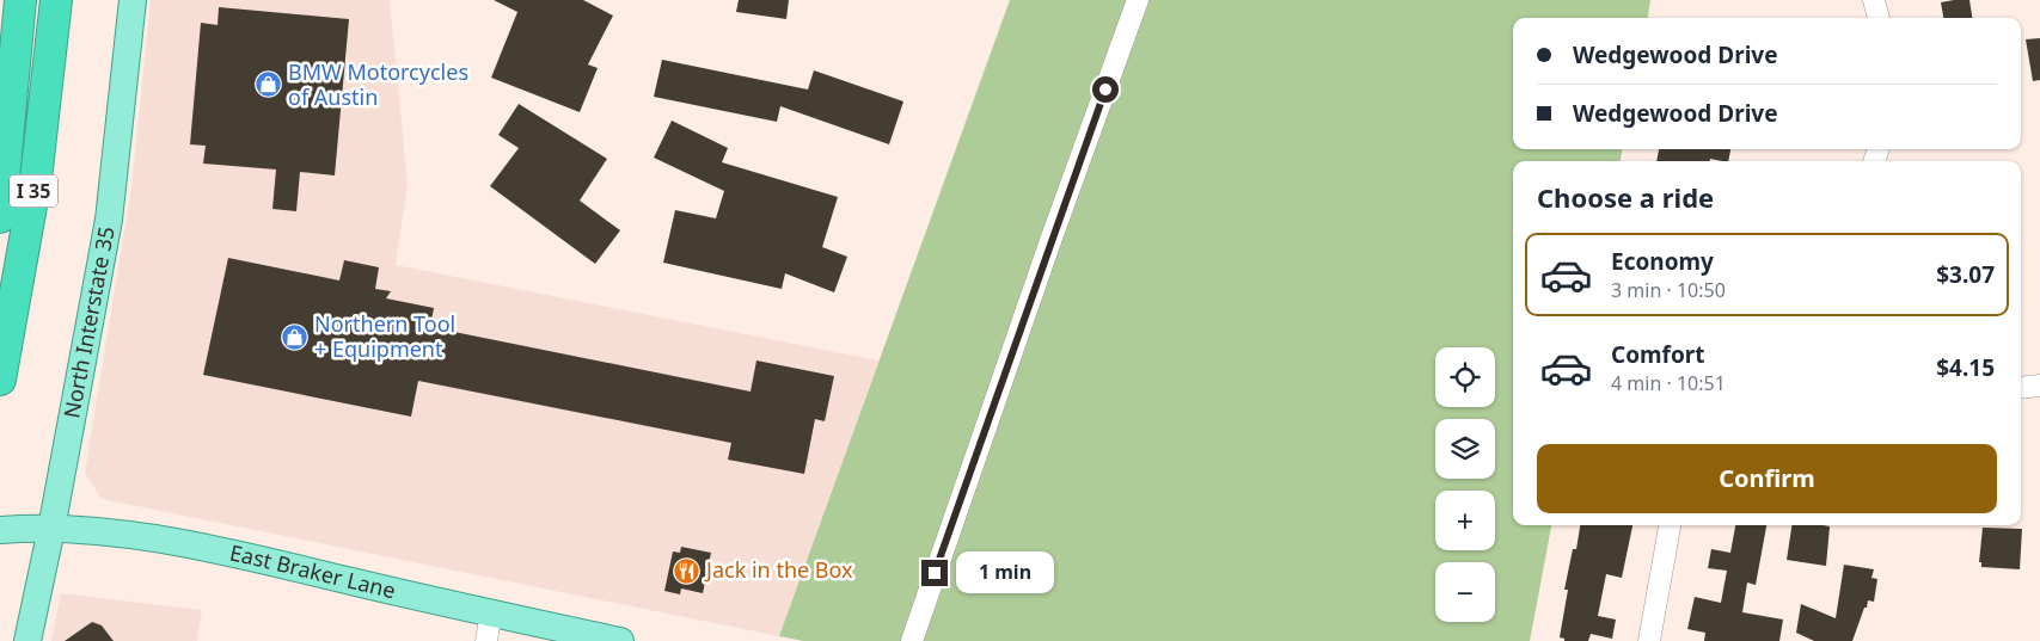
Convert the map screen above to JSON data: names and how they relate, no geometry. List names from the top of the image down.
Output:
{
  "streets": {
    "highway": ["I 35"],
    "main road": ["North Interstate 35", "East Braker Lane"]
  },
  "crossings": [
    ["North Interstate 35", "East Braker Lane"]
  ],
  "places": {
    "shop": ["BMW Motorcycles of Austin", "Northern Tool + Equipment"],
    "restaurant": ["Jack in the Box"]
  },
  "page": {
    "banner": ["Wedgewood Drive", "Wedgewood Drive"],
    "heading": "Choose a ride",
    "list": [
      {
        "name": "Economy",
        "note": "3 min · 10:50",
        "value": "$3.07"
      },
      {
        "name": "Comfort",
        "note": "4 min · 10:51",
        "value": "$4.15"
      }
    ],
    "map_buttons": ["+", "−"],
    "buttons": "Confirm",
    "bubble": "1 min"
  }
}
